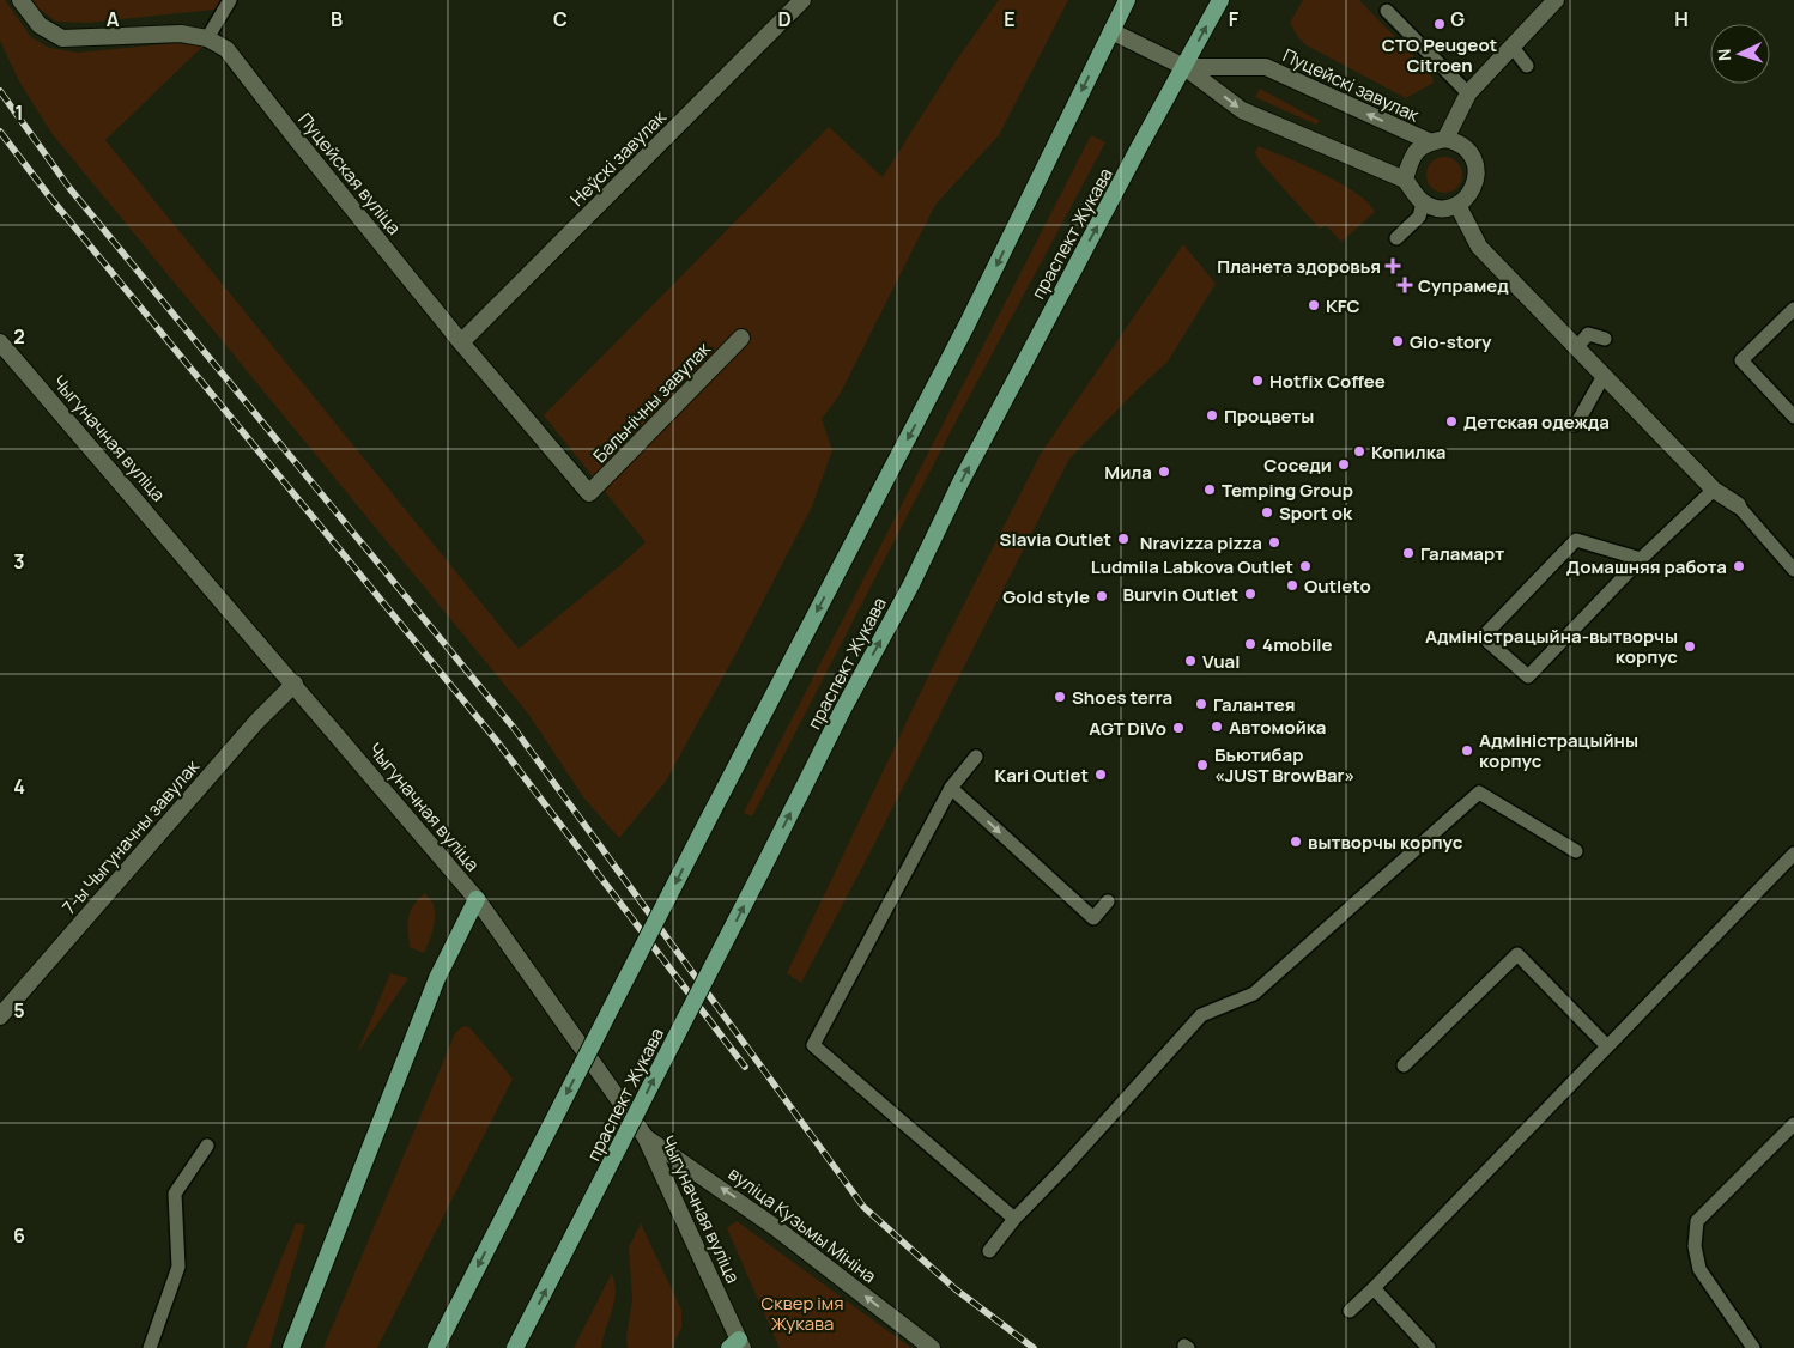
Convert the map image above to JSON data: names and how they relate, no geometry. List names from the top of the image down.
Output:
{
  "streets": {
    "main road": ["праспект Жукава"],
    "street": [
      "Пуцейскі завулак",
      "Неўскі завулак",
      "Пуцейская вуліца",
      "Бальнічны завулак",
      "Чыгуначная вуліца",
      "7-ы Чыгуначны завулак",
      "вуліца Кузьмы Мініна"
    ]
  },
  "crossings": [
    ["Пуцейскі завулак", "праспект Жукава"],
    ["Неўскі завулак", "Пуцейская вуліца"],
    ["Пуцейская вуліца", "Бальнічны завулак"],
    ["Чыгуначная вуліца", "7-ы Чыгуначны завулак"],
    ["Чыгуначная вуліца", "вуліца Кузьмы Мініна"]
  ],
  "one_way": ["вуліца Кузьмы Мініна"],
  "parks": ["Сквер імя Жукава"],
  "places": {
    "other": [
      "СТО Peugeot Citroen",
      "KFC",
      "Glo-story",
      "Hotfix Coffee",
      "Процветы",
      "Детская одежда",
      "Копилка",
      "Соседи",
      "Мила",
      "Temping Group",
      "Sport ok",
      "Slavia Outlet",
      "Nravizza pizza",
      "Галамарт",
      "Ludmila Labkova Outlet",
      "Домашняя работа",
      "Outleto",
      "Burvin Outlet",
      "Gold style",
      "4mobile",
      "Адміністрацыйна-вытворчы корпус",
      "Vual",
      "Shoes terra",
      "Галантея",
      "Автомойка",
      "AGT DiVo",
      "Адміністрацыйны корпус",
      "Бьютибар «JUST BrowBar»",
      "Kari Outlet",
      "вытворчы корпус"
    ],
    "health": ["Планета здоровья", "Супрамед"]
  },
  "north": "left",
  "grid": {
    "columns": [
      "A",
      "B",
      "C",
      "D",
      "E",
      "F",
      "G",
      "H"
    ],
    "rows": [
      "1",
      "2",
      "3",
      "4",
      "5",
      "6"
    ]
  }
}
